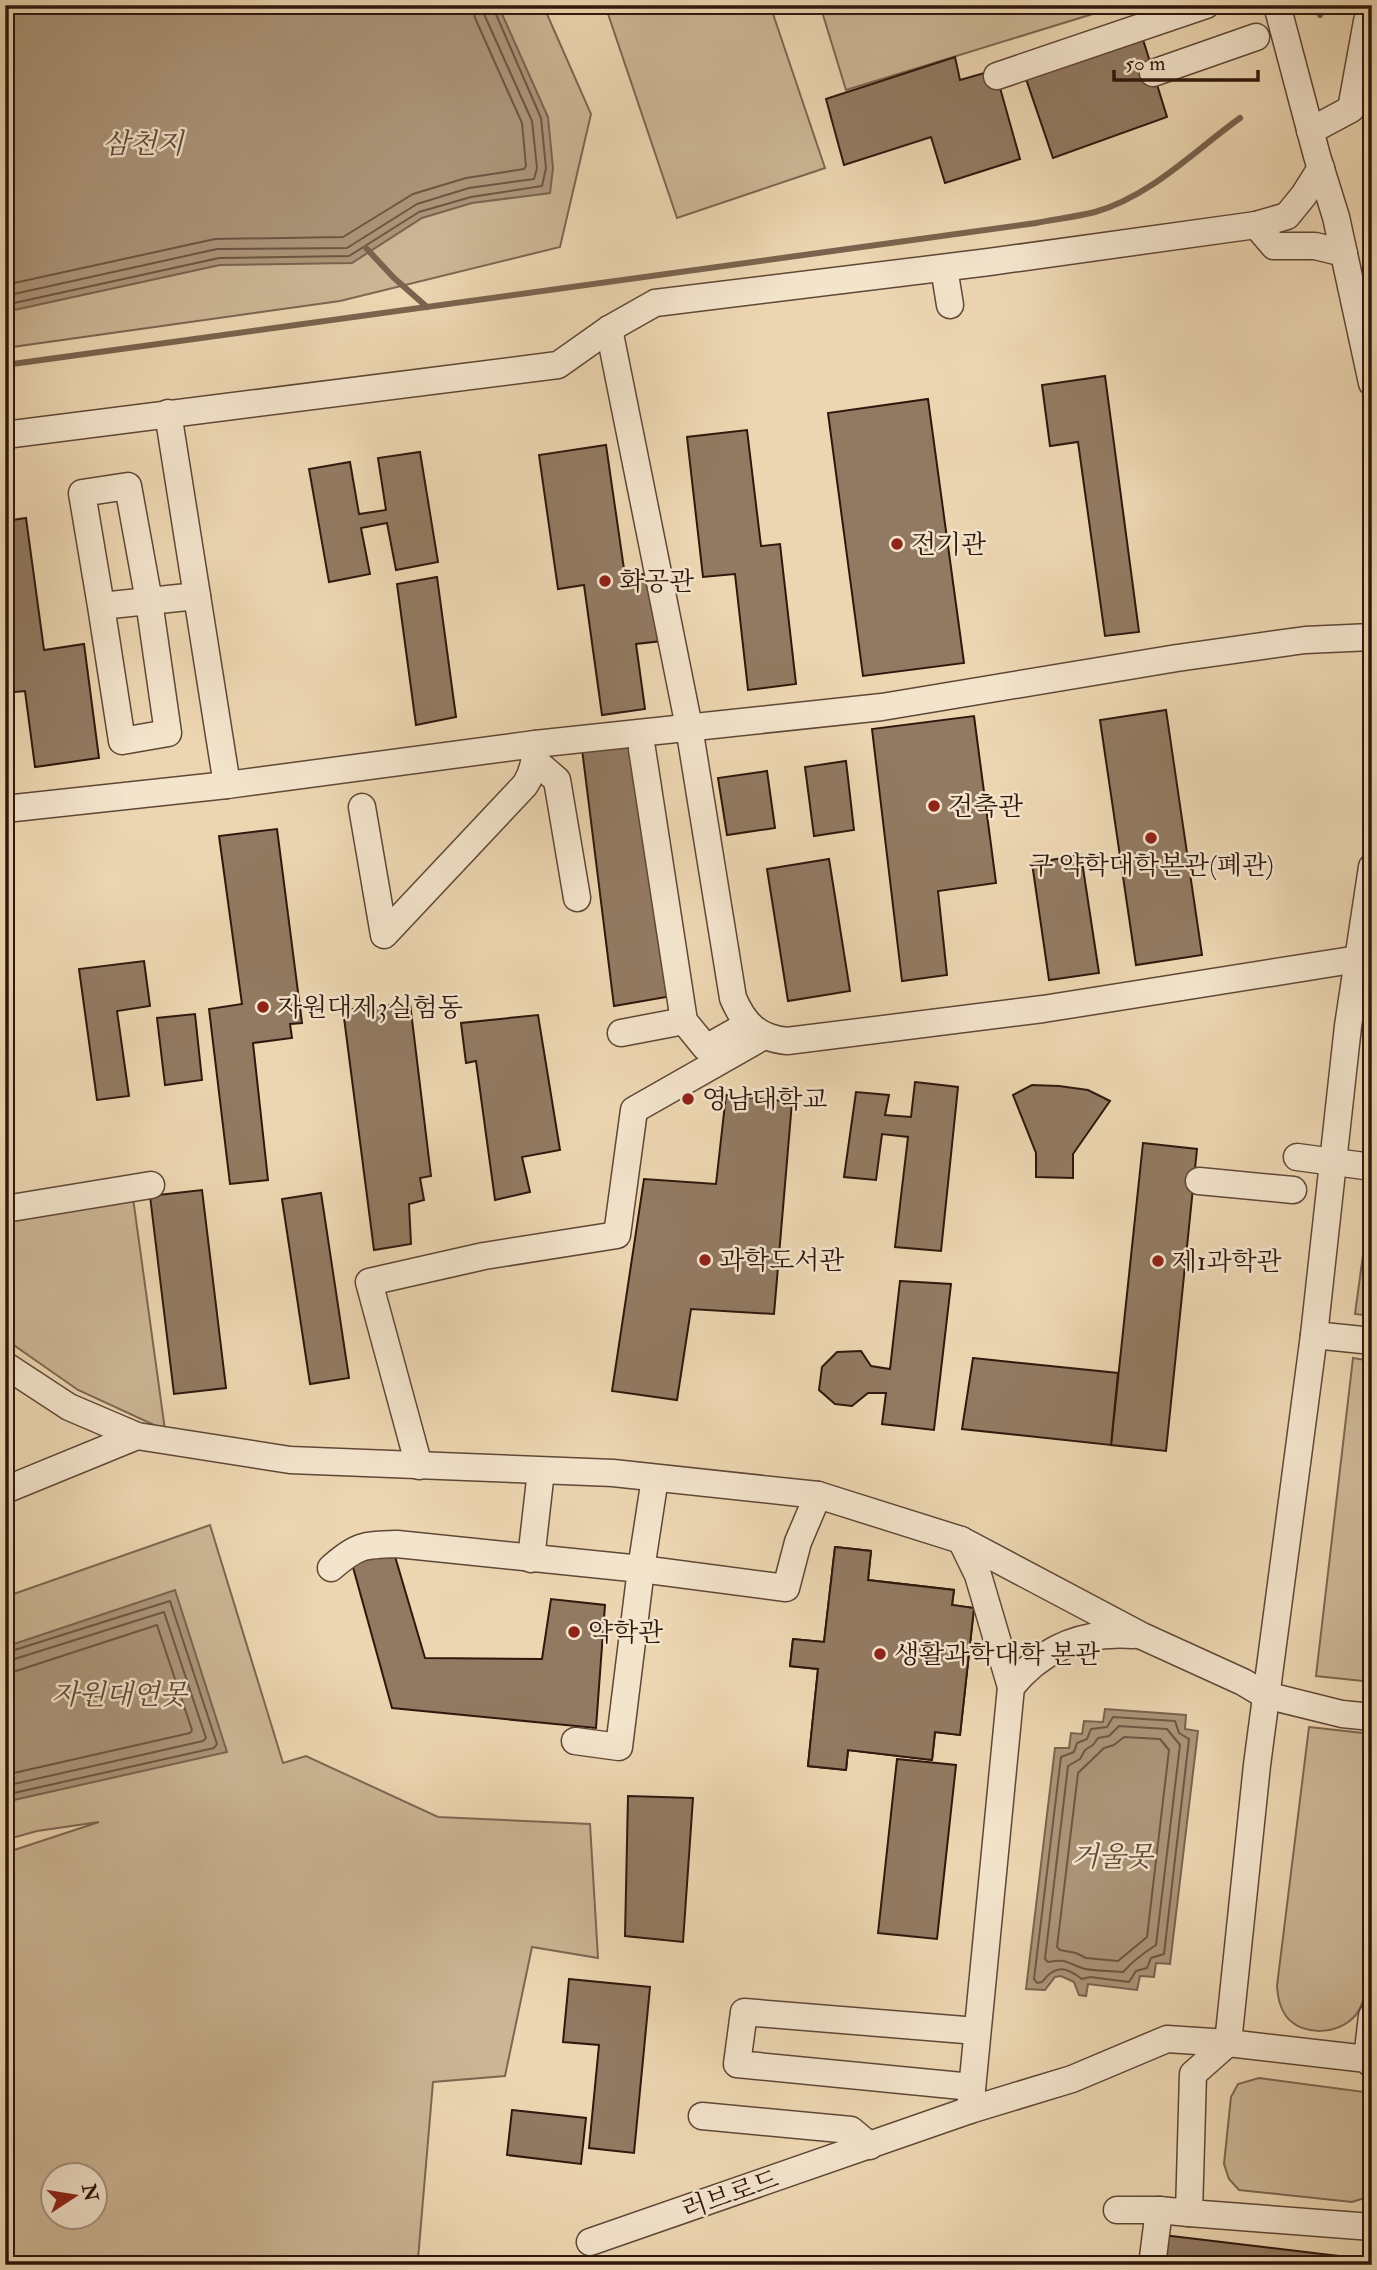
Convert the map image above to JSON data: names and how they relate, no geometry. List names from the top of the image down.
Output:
{
  "streets": {
    "street": ["러브로드"]
  },
  "water": ["삼천지", "자원대연못", "거울못"],
  "places": [
    "전기관",
    "화공관",
    "건축관",
    "구 약학대학본관(폐관)",
    "자원대제3실험동",
    "영남대학교",
    "과학도서관",
    "제1과학관",
    "약학관",
    "생활과학대학 본관"
  ],
  "scale_bar": "50 m",
  "north": "right"
}
